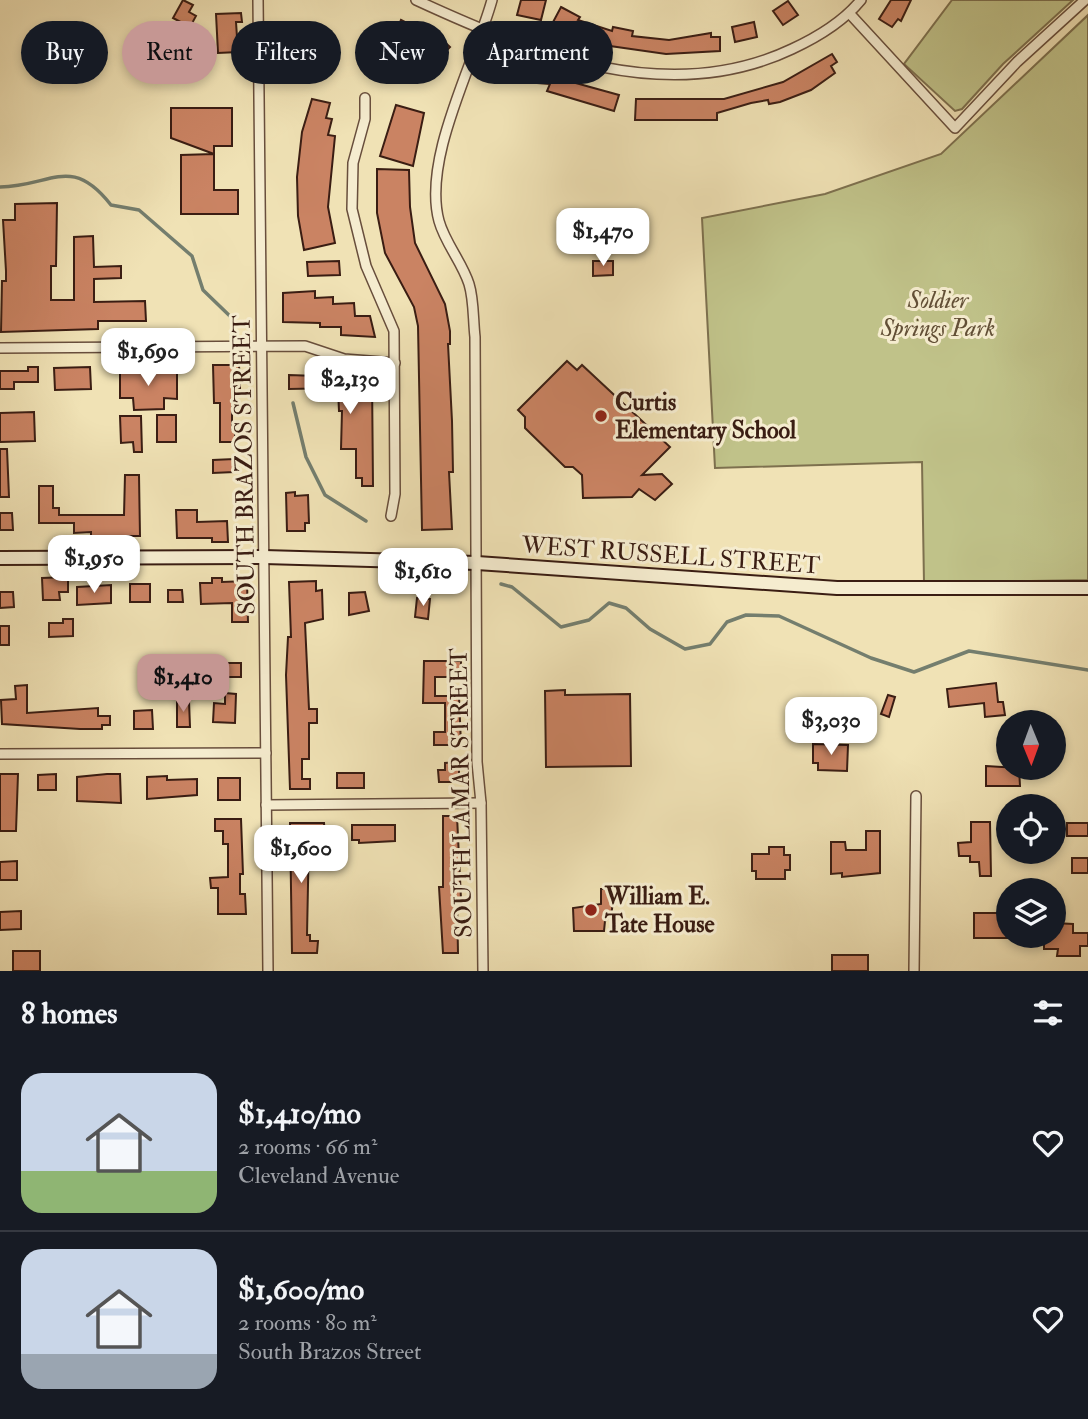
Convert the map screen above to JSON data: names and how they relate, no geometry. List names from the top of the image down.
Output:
{
  "streets": {
    "street": ["SOUTH BRAZOS STREET", "WEST RUSSELL STREET", "SOUTH LAMAR STREET"]
  },
  "crossings": [
    ["SOUTH BRAZOS STREET", "WEST RUSSELL STREET"],
    ["WEST RUSSELL STREET", "SOUTH LAMAR STREET"]
  ],
  "parks": ["Soldier Springs Park"],
  "places": ["Curtis Elementary School", "William E. Tate House"],
  "north": "bottom",
  "page": {
    "chip": [
      "Buy",
      "Rent",
      "Filters",
      "New",
      "Apartment"
    ],
    "price": [
      "$1,470",
      "$1,690",
      "$2,130",
      "$1,950",
      "$1,610",
      "$1,410",
      "$3,030",
      "$1,600"
    ],
    "heading": "8 homes",
    "list": [
      {
        "name": "$1,410/mo",
        "note": "2 rooms · 66 m² · Cleveland Avenue"
      },
      {
        "name": "$1,600/mo",
        "note": "2 rooms · 80 m² · South Brazos Street"
      }
    ]
  }
}
